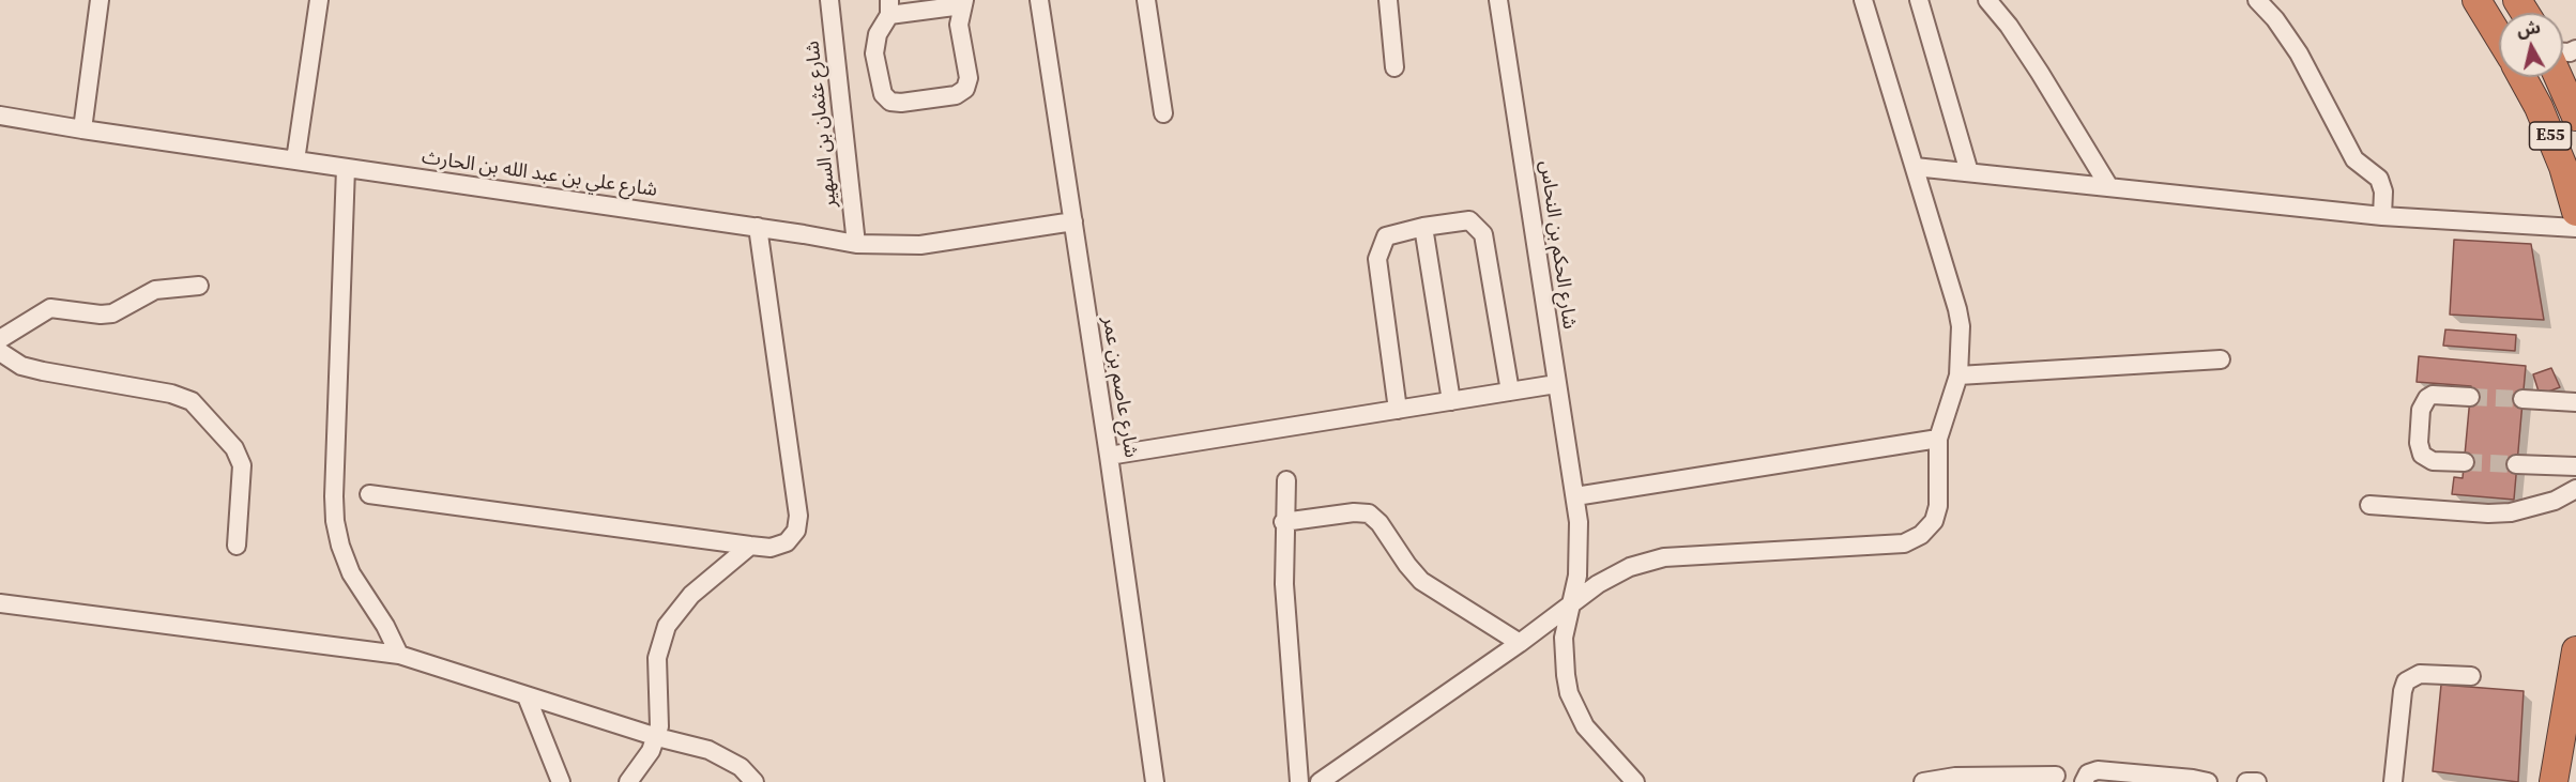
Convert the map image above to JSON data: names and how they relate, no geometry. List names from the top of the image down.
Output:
{
  "streets": {
    "highway": ["E55"],
    "street": [
      "شارع عثمان بن السهير",
      "شارع علي بن عبد الله بن الحارث",
      "شارع الحكم بن النحاس",
      "شارع عاصم بن عمر"
    ]
  },
  "crossings": [
    ["شارع عثمان بن السهير", "شارع علي بن عبد الله بن الحارث"],
    ["شارع علي بن عبد الله بن الحارث", "شارع عاصم بن عمر"]
  ],
  "north": "top"
}
